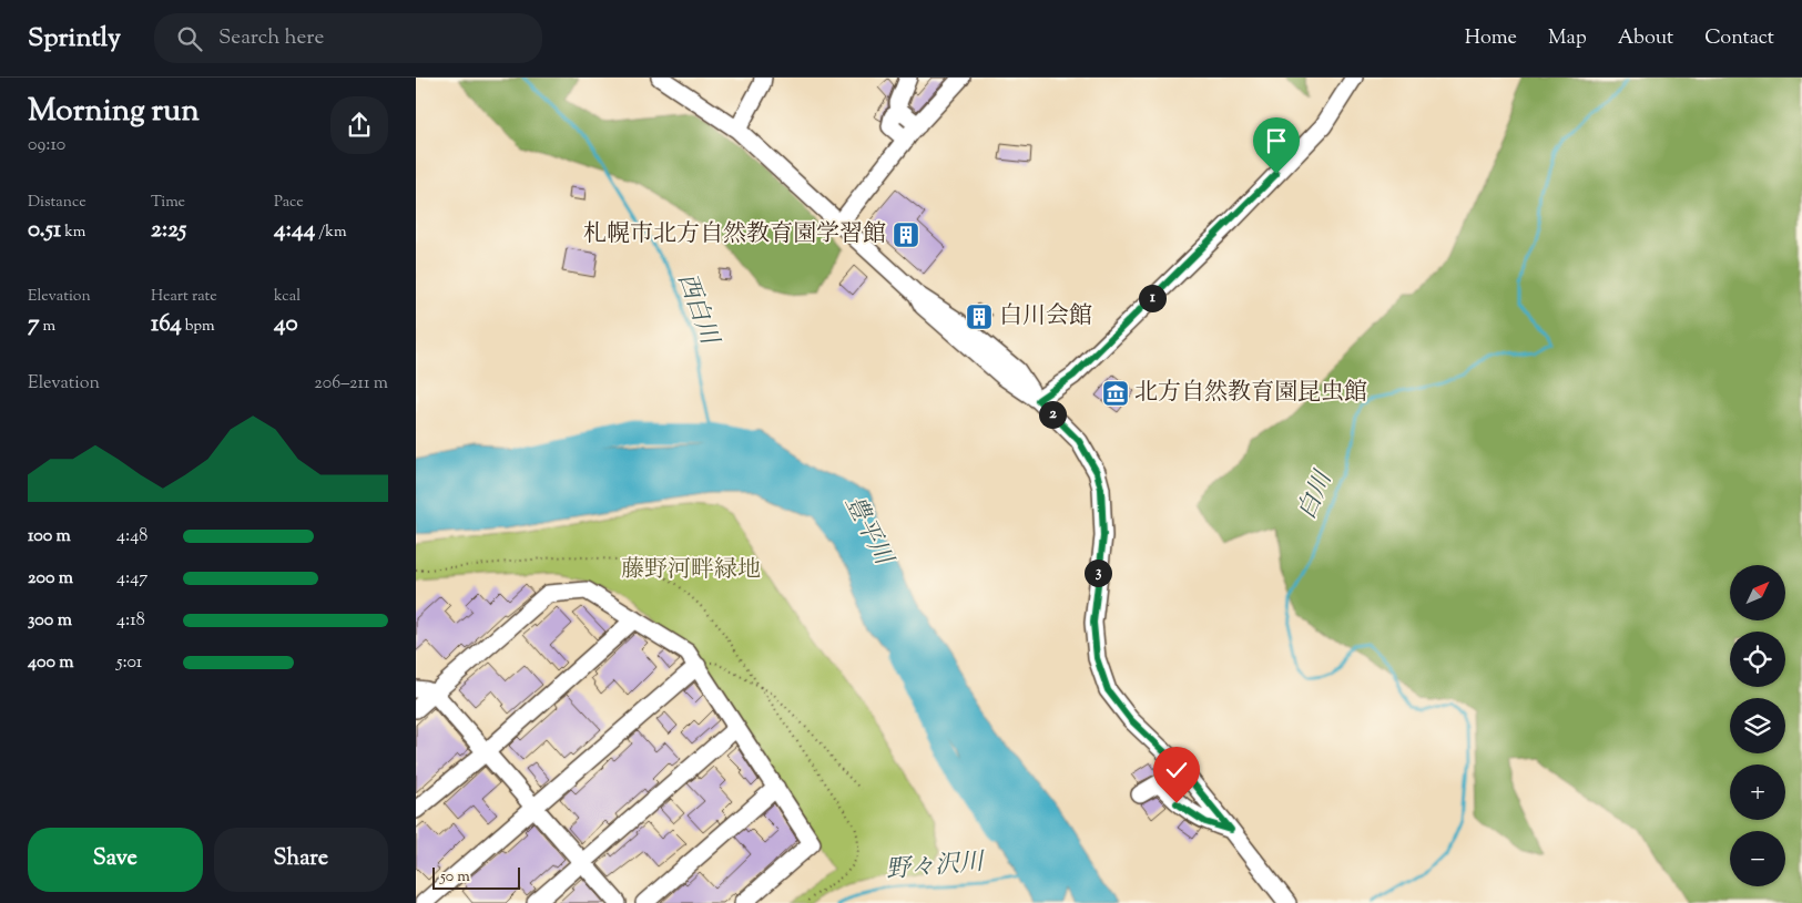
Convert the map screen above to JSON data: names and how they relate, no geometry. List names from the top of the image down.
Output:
{
  "water": [
    "西白川",
    "白川",
    "豊平川",
    "野々沢川"
  ],
  "parks": ["藤野河畔緑地"],
  "places": {
    "building": ["札幌市北方自然教育園学習館", "白川会館"],
    "museum": ["北方自然教育園昆虫館"]
  },
  "scale_bar": "50 m",
  "north": "top right",
  "page": {
    "header": "Sprintly",
    "search": "Search here",
    "nav": [
      "Home",
      "Map",
      "About",
      "Contact"
    ],
    "heading": ["Morning run", "09:10"],
    "stats": [
      ["Distance", "0.51 km"],
      ["Time", "2:25"],
      ["Pace", "4:44 /km"],
      ["Elevation", "7 m"],
      ["Heart rate", "164 bpm"],
      ["kcal", "40"]
    ],
    "pins": ["1", "2", "3"],
    "chart": ["Elevation", "206–211 m"],
    "list": [
      {
        "name": "100 m",
        "note": "4:48"
      },
      {
        "name": "200 m",
        "note": "4:47"
      },
      {
        "name": "300 m",
        "note": "4:18"
      },
      {
        "name": "400 m",
        "note": "5:01"
      }
    ],
    "map_buttons": ["+", "−"],
    "buttons": ["Save", "Share"],
    "scale": "50 m"
  }
}
